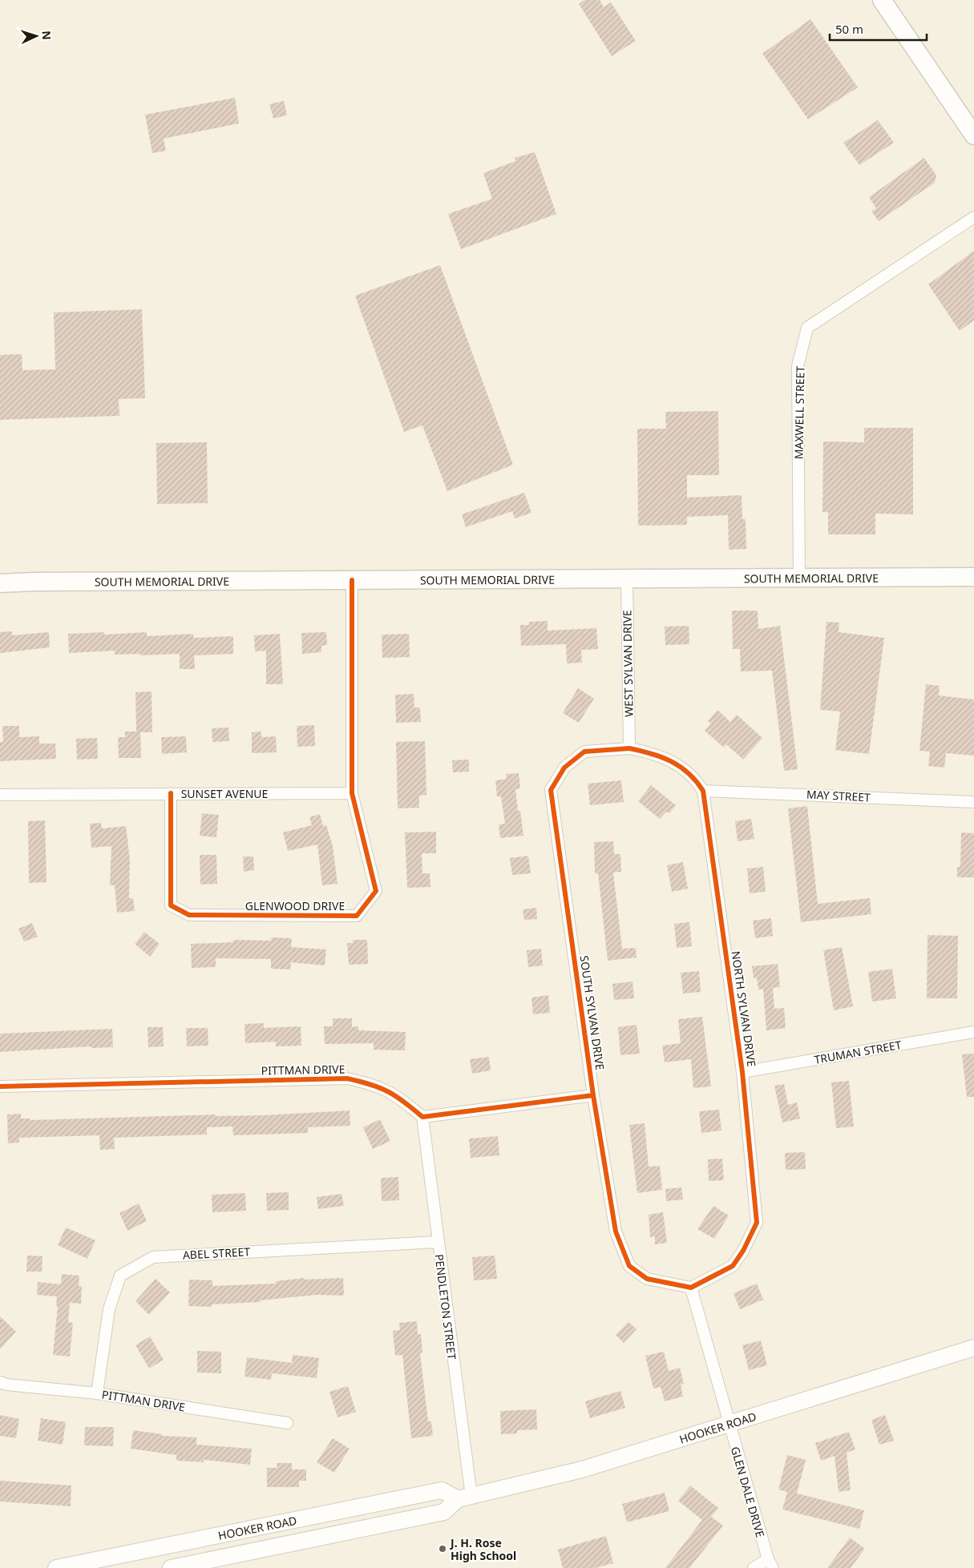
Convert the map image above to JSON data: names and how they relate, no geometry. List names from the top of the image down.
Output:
{
  "streets": {
    "main road": ["SOUTH MEMORIAL DRIVE", "HOOKER ROAD"],
    "street": [
      "MAXWELL STREET",
      "WEST SYLVAN DRIVE",
      "SUNSET AVENUE",
      "MAY STREET",
      "GLENWOOD DRIVE",
      "NORTH SYLVAN DRIVE",
      "SOUTH SYLVAN DRIVE",
      "TRUMAN STREET",
      "PITTMAN DRIVE",
      "ABEL STREET",
      "PENDLETON STREET",
      "GLEN DALE DRIVE"
    ]
  },
  "crossings": [
    ["MAXWELL STREET", "SOUTH MEMORIAL DRIVE"],
    ["SOUTH MEMORIAL DRIVE", "WEST SYLVAN DRIVE"],
    ["SOUTH MEMORIAL DRIVE", "GLENWOOD DRIVE"],
    ["WEST SYLVAN DRIVE", "SOUTH SYLVAN DRIVE"],
    ["SUNSET AVENUE", "GLENWOOD DRIVE"],
    ["MAY STREET", "NORTH SYLVAN DRIVE"],
    ["NORTH SYLVAN DRIVE", "SOUTH SYLVAN DRIVE"],
    ["NORTH SYLVAN DRIVE", "TRUMAN STREET"],
    ["PITTMAN DRIVE", "ABEL STREET"],
    ["PITTMAN DRIVE", "PENDLETON STREET"],
    ["ABEL STREET", "PENDLETON STREET"],
    ["PENDLETON STREET", "HOOKER ROAD"],
    ["HOOKER ROAD", "GLEN DALE DRIVE"]
  ],
  "places": ["J. H. Rose High School"],
  "scale_bar": "50 m",
  "north": "right"
}
